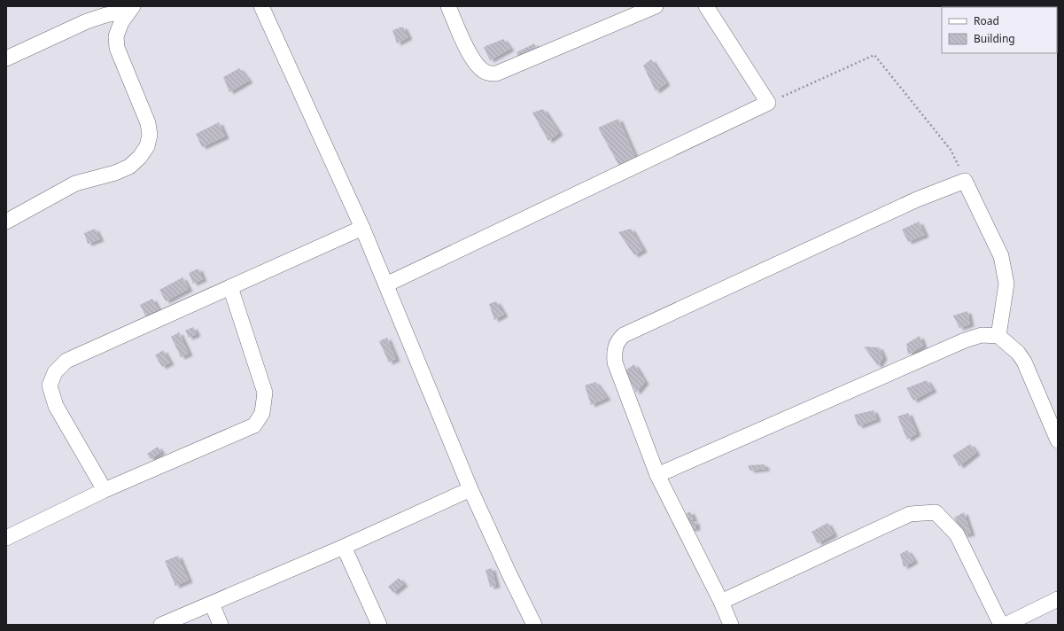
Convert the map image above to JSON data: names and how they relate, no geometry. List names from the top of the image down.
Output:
{
  "legend": ["Road", "Building"]
}
